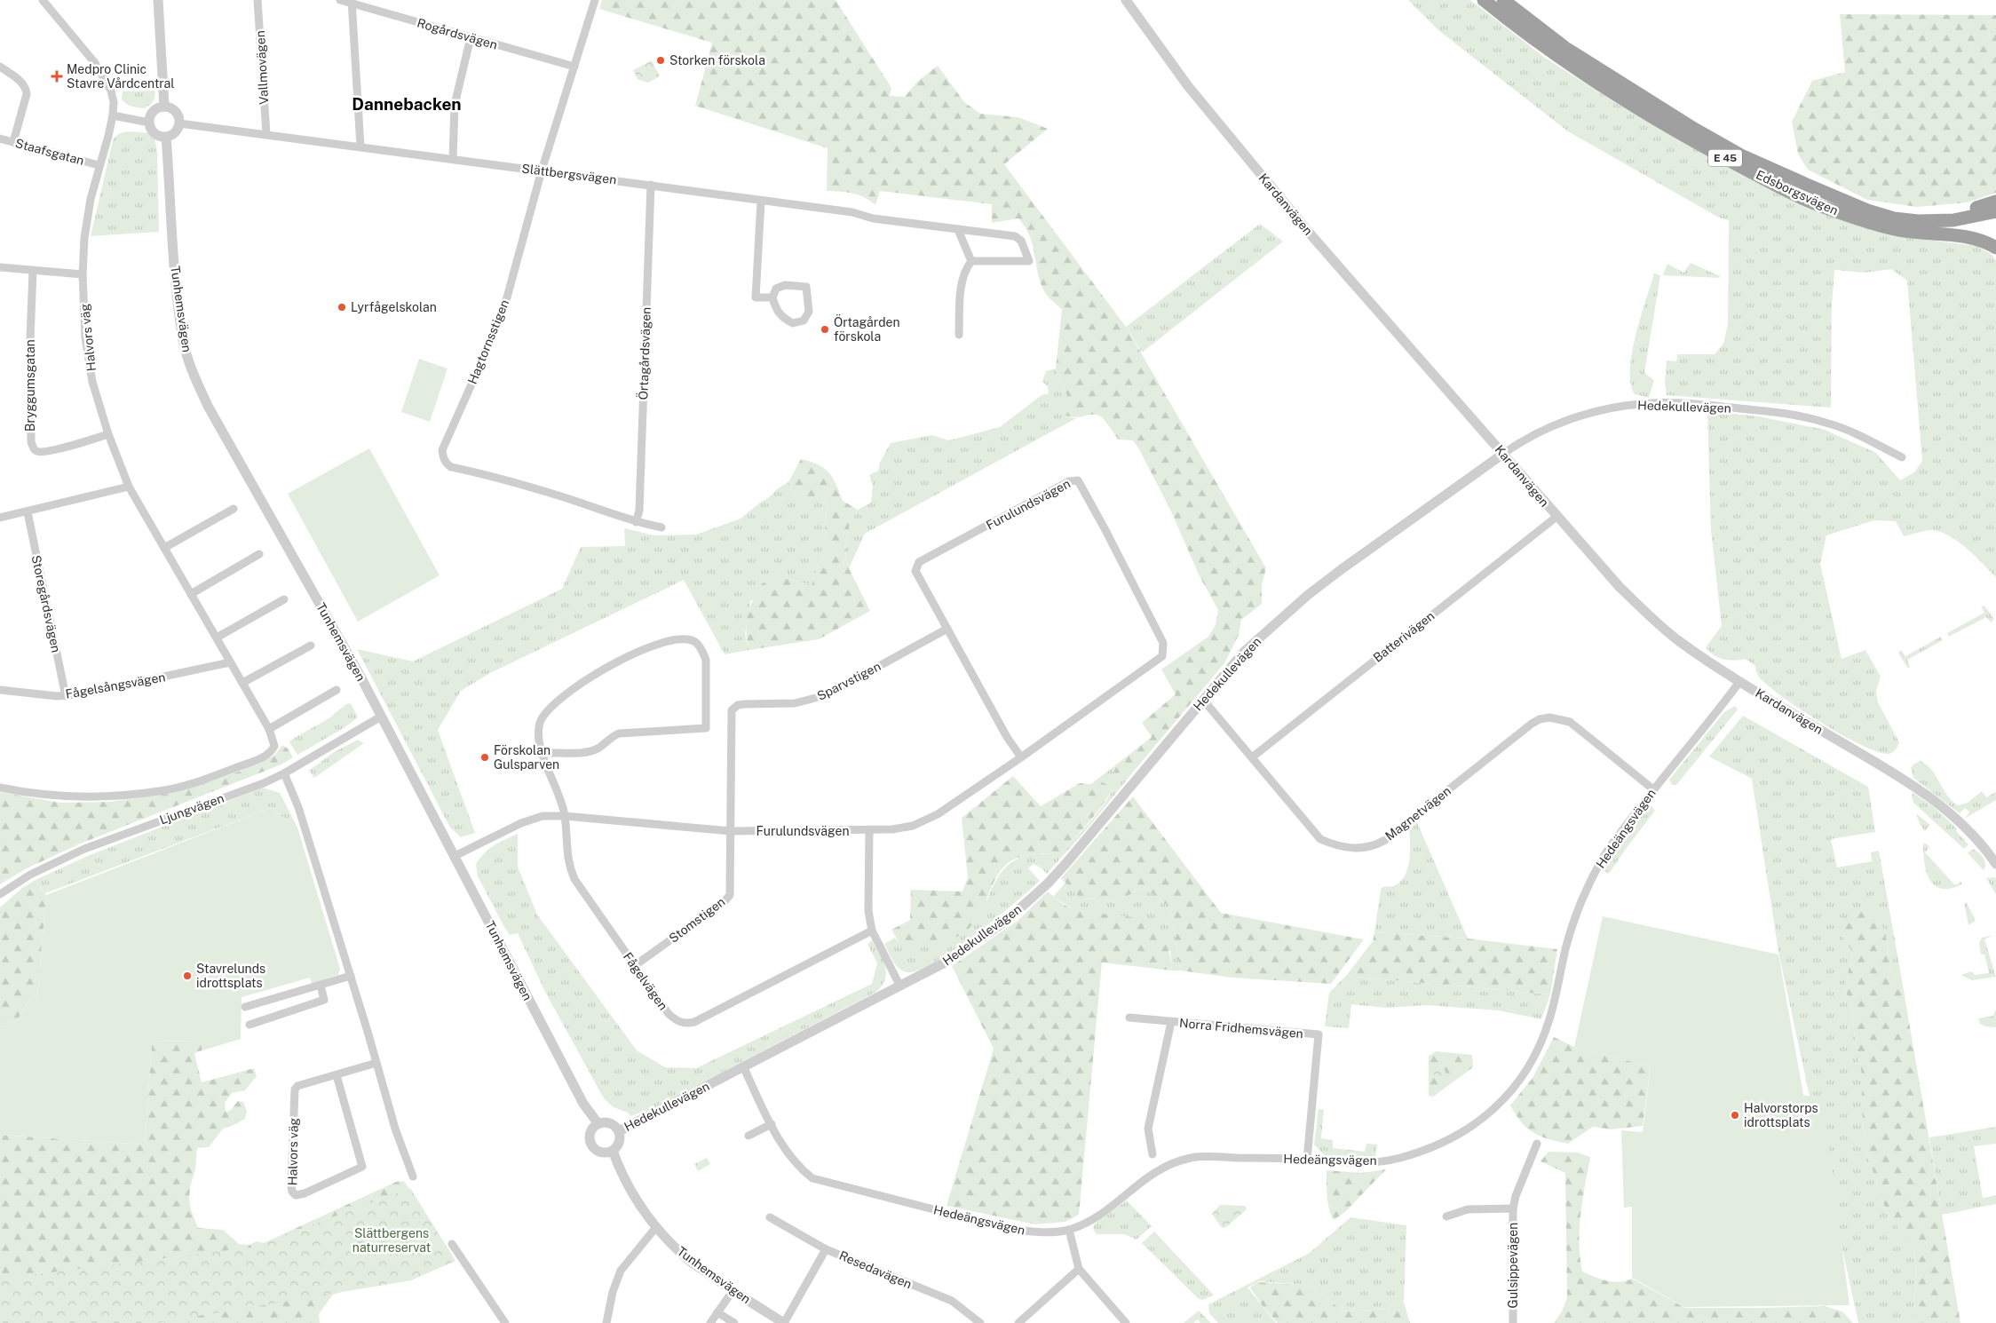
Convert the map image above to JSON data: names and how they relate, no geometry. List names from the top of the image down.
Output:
{
  "streets": {
    "highway": ["E 45", "Edsborgsvägen"],
    "street": [
      "Rogårdsvägen",
      "Vallmovägen",
      "Staafsgatan",
      "Slättbergsvägen",
      "Kardanvägen",
      "Tunhemsvägen",
      "Halvors väg",
      "Hagtornsstigen",
      "Örtagårdsvägen",
      "Bryggumsgatan",
      "Hedekullevägen",
      "Furulundsvägen",
      "Storegårdsvägen",
      "Batterivägen",
      "Sparvstigen",
      "Fågelsångsvägen",
      "Ljungvägen",
      "Magnetvägen",
      "Hedeängsvägen",
      "Stomstigen",
      "Fågelvägen",
      "Norra Fridhemsvägen",
      "Gulsippevägen",
      "Resedavägen"
    ]
  },
  "crossings": [
    ["Rogårdsvägen", "Hagtornsstigen"],
    ["Vallmovägen", "Slättbergsvägen"],
    ["Staafsgatan", "Halvors väg"],
    ["E 45", "Edsborgsvägen"],
    ["Slättbergsvägen", "Tunhemsvägen"],
    ["Slättbergsvägen", "Hagtornsstigen"],
    ["Slättbergsvägen", "Örtagårdsvägen"],
    ["Kardanvägen", "Hedekullevägen"],
    ["Kardanvägen", "Batterivägen"],
    ["Kardanvägen", "Hedeängsvägen"],
    ["Tunhemsvägen", "Hedekullevägen"],
    ["Tunhemsvägen", "Furulundsvägen"],
    ["Tunhemsvägen", "Ljungvägen"],
    ["Halvors väg", "Bryggumsgatan"],
    ["Halvors väg", "Fågelsångsvägen"],
    ["Hagtornsstigen", "Örtagårdsvägen"],
    ["Hedekullevägen", "Magnetvägen"],
    ["Hedekullevägen", "Hedeängsvägen"],
    ["Furulundsvägen", "Sparvstigen"],
    ["Furulundsvägen", "Stomstigen"],
    ["Furulundsvägen", "Fågelvägen"],
    ["Storegårdsvägen", "Fågelsångsvägen"],
    ["Batterivägen", "Magnetvägen"],
    ["Sparvstigen", "Stomstigen"],
    ["Magnetvägen", "Hedeängsvägen"],
    ["Hedeängsvägen", "Norra Fridhemsvägen"],
    ["Stomstigen", "Fågelvägen"]
  ],
  "districts": ["Dannebacken"],
  "parks": ["Slättbergens naturreservat"],
  "places": {
    "other": [
      "Storken förskola",
      "Lyrfågelskolan",
      "Örtagården förskola",
      "Förskolan Gulsparven",
      "Stavrelunds idrottsplats",
      "Halvorstorps idrottsplats"
    ],
    "health": ["Medpro Clinic Stavre Vårdcentral"]
  }
}
